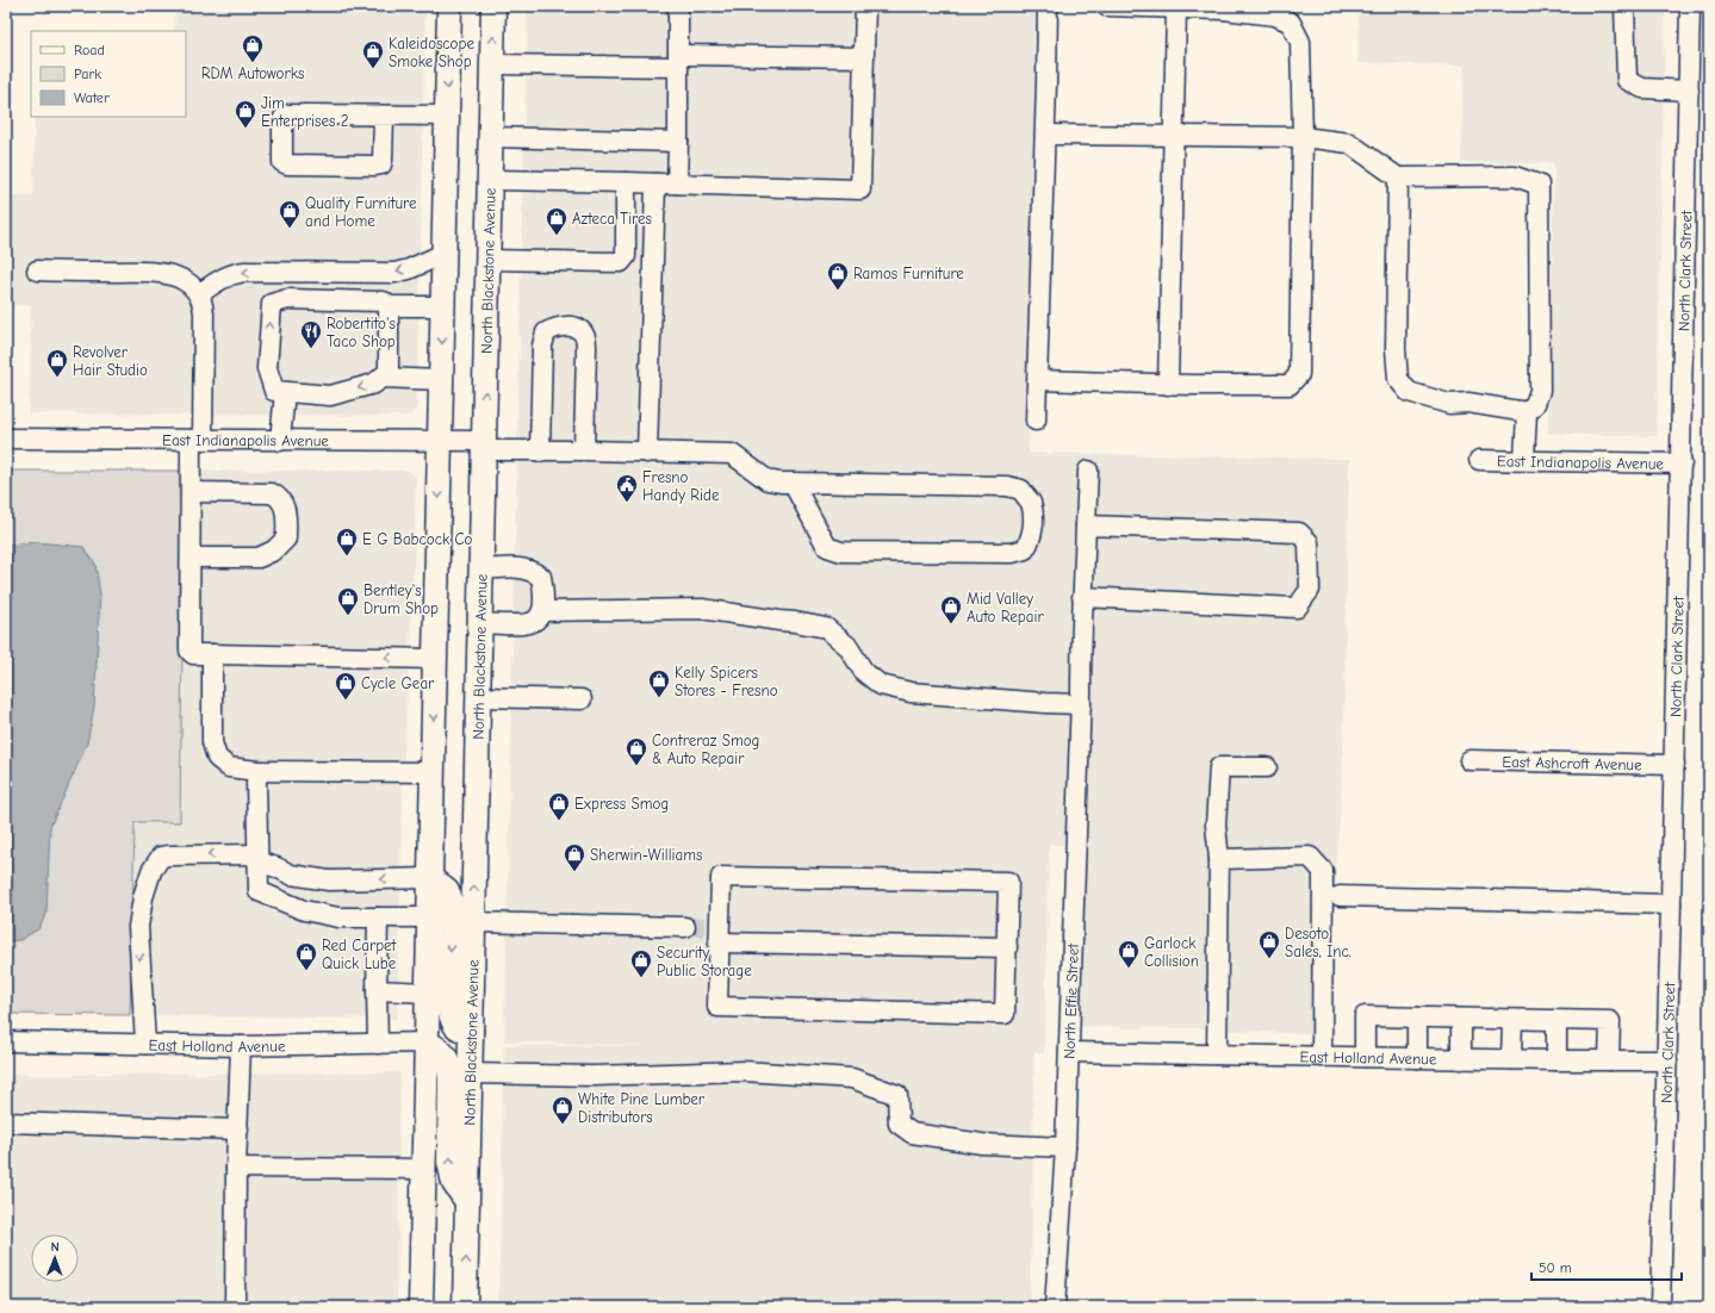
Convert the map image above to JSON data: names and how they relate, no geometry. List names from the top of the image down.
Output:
{
  "streets": {
    "main road": ["North Blackstone Avenue"],
    "street": [
      "North Clark Street",
      "East Indianapolis Avenue",
      "East Ashcroft Avenue",
      "North Effie Street",
      "East Holland Avenue"
    ]
  },
  "crossings": [
    ["North Blackstone Avenue", "East Indianapolis Avenue"],
    ["North Clark Street", "East Indianapolis Avenue"],
    ["North Clark Street", "East Ashcroft Avenue"],
    ["North Clark Street", "East Holland Avenue"],
    ["North Effie Street", "East Holland Avenue"]
  ],
  "places": {
    "shop": [
      "RDM Autoworks",
      "Kaleidoscope Smoke Shop",
      "Jim Enterprises 2",
      "Quality Furniture and Home",
      "Azteca Tires",
      "Ramos Furniture",
      "Revolver Hair Studio",
      "E G Babcock Co",
      "Bentley's Drum Shop",
      "Mid Valley Auto Repair",
      "Kelly Spicers Stores - Fresno",
      "Cycle Gear",
      "Contreraz Smog & Auto Repair",
      "Express Smog",
      "Sherwin-Williams",
      "Desoto Sales, Inc.",
      "Garlock Collision",
      "Red Carpet Quick Lube",
      "Security Public Storage",
      "White Pine Lumber Distributors"
    ],
    "restaurant": ["Robertito's Taco Shop"],
    "public building": ["Fresno Handy Ride"]
  },
  "legend": ["Road", "Park", "Water"],
  "scale_bar": "50 m",
  "north": "top"
}
